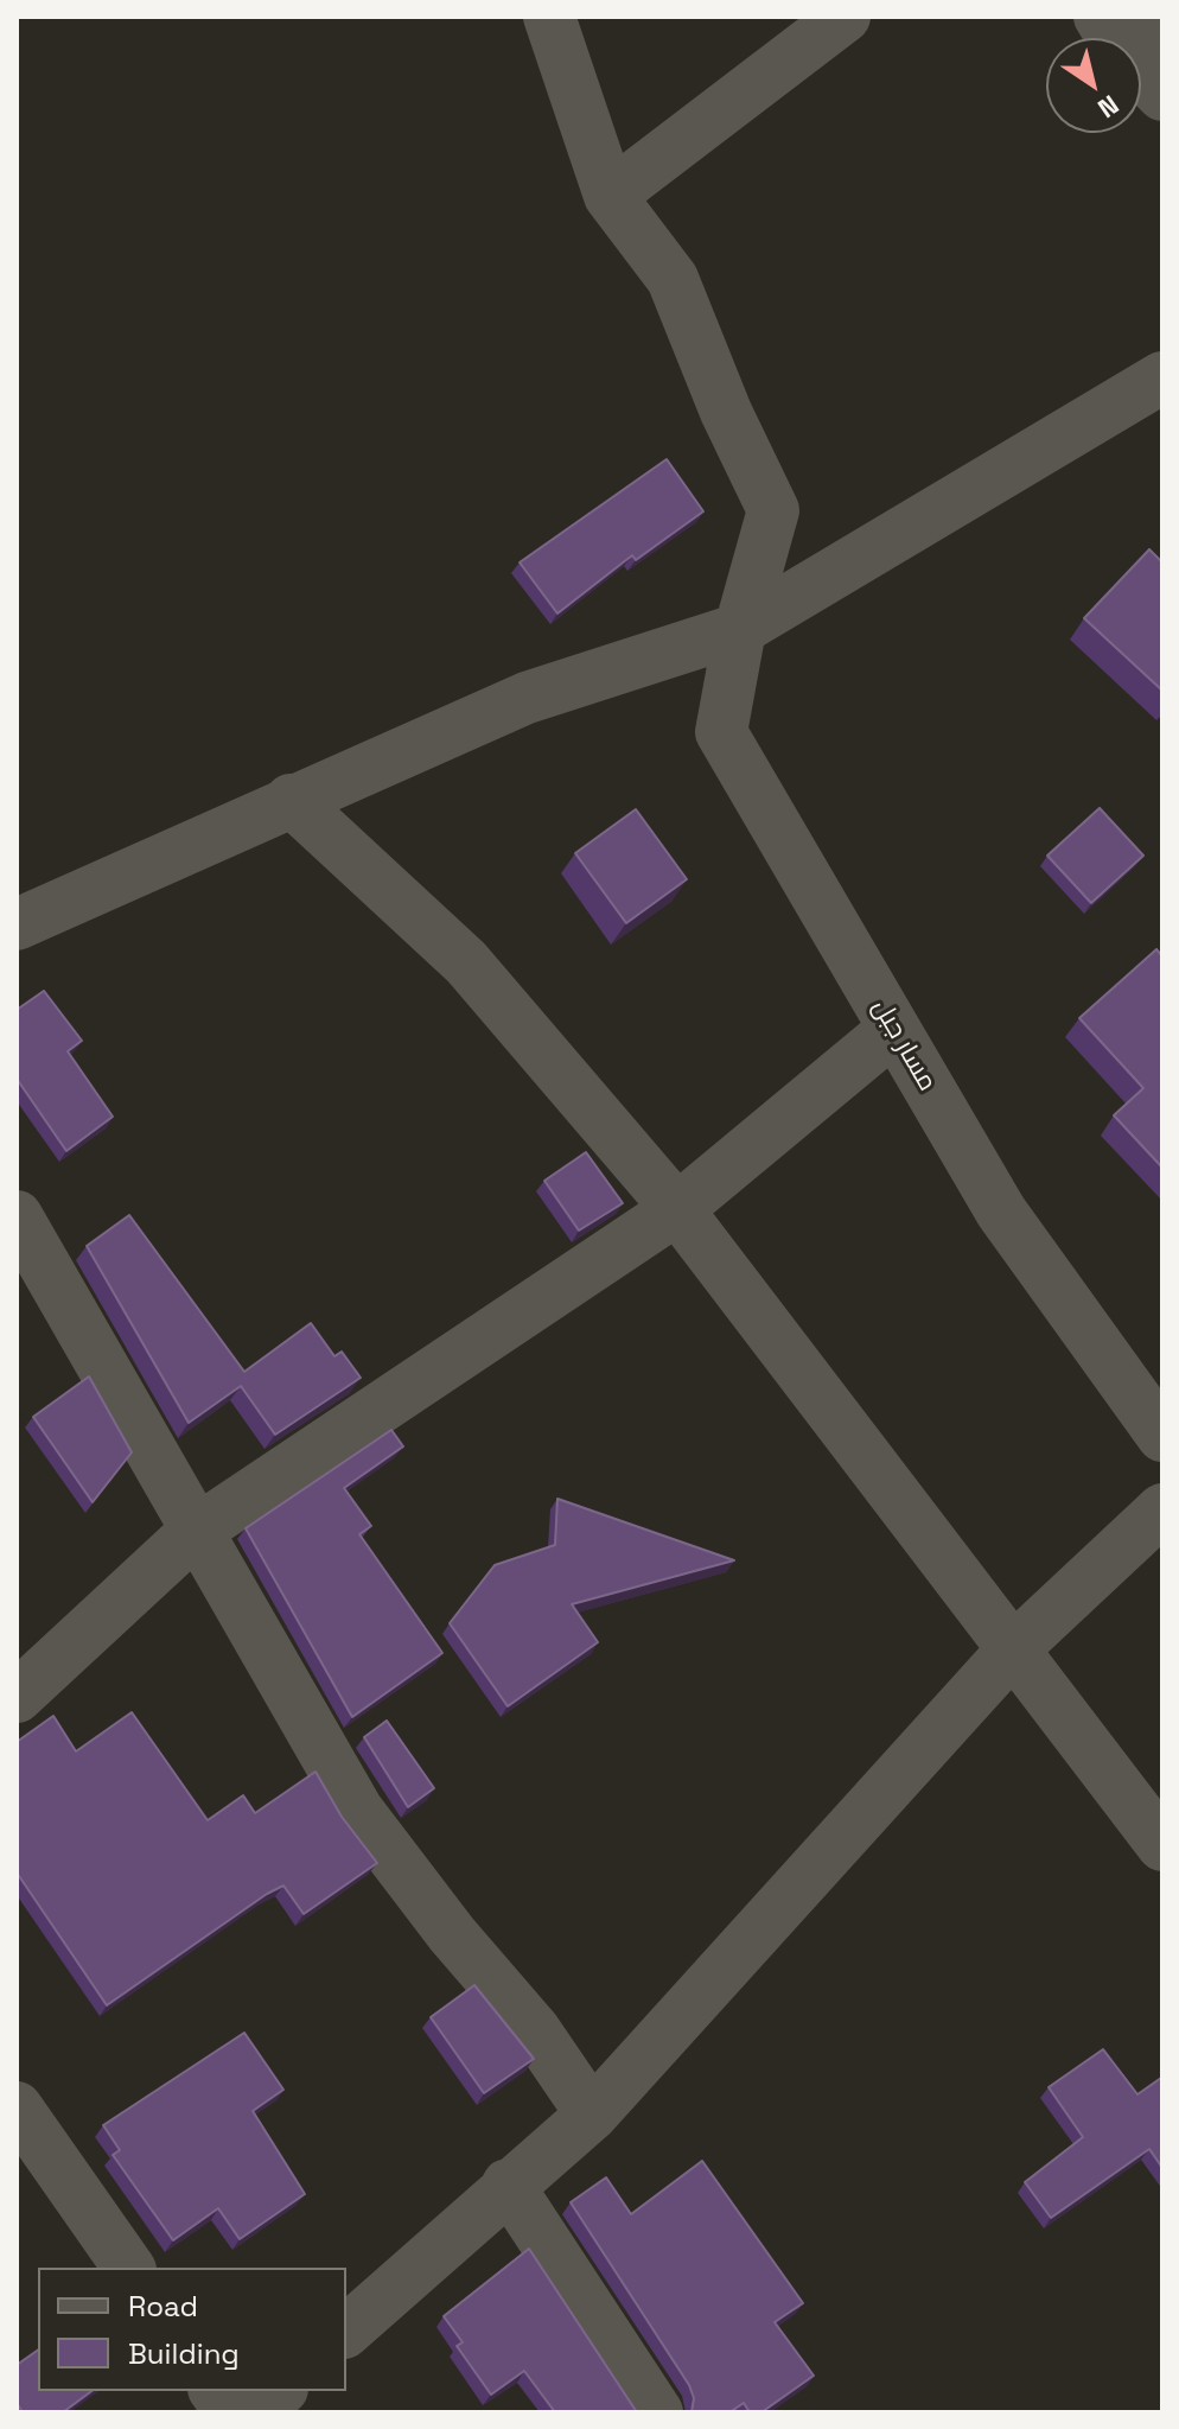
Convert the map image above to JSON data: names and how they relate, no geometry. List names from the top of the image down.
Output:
{
  "streets": {
    "street": ["مسار جبل"]
  },
  "legend": ["Road", "Building"],
  "north": "bottom right"
}
